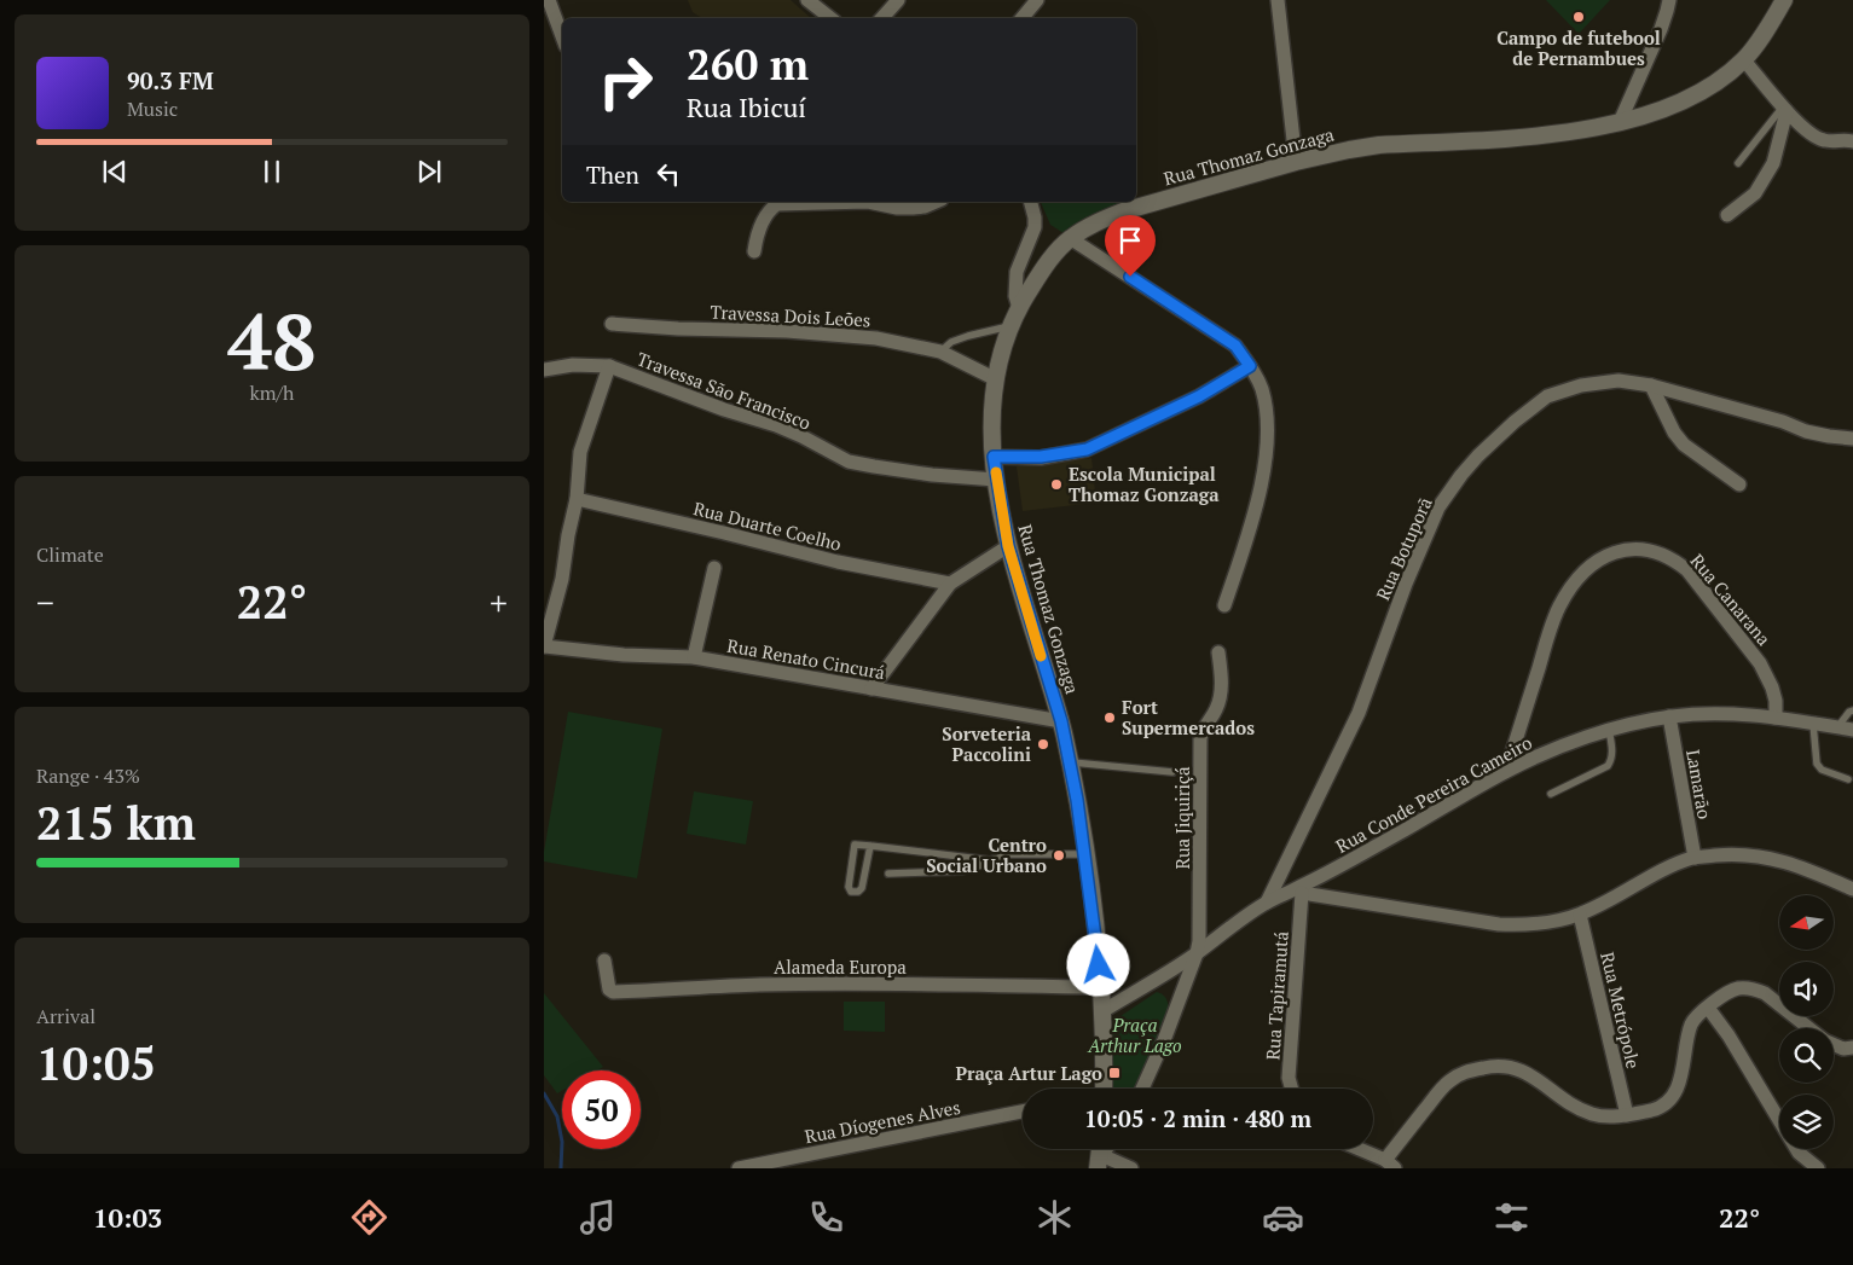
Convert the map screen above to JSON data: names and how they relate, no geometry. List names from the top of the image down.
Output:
{
  "streets": {
    "main road": ["Rua Thomaz Gonzaga"],
    "street": [
      "Travessa Dois Leões",
      "Travessa São Francisco",
      "Rua Duarte Coelho",
      "Rua Botuporã",
      "Rua Canarana",
      "Rua Renato Cincurá",
      "Lamarão",
      "Rua Conde Pereira Cameiro",
      "Rua Jiquiriçá",
      "Alameda Europa",
      "Rua Tapiramutá",
      "Rua Metrópole",
      "Rua Díogenes Alves"
    ]
  },
  "crossings": [
    ["Rua Thomaz Gonzaga", "Travessa Dois Leões"],
    ["Rua Thomaz Gonzaga", "Travessa São Francisco"],
    ["Rua Thomaz Gonzaga", "Rua Renato Cincurá"],
    ["Rua Thomaz Gonzaga", "Rua Conde Pereira Cameiro"],
    ["Rua Thomaz Gonzaga", "Alameda Europa"],
    ["Rua Botuporã", "Rua Conde Pereira Cameiro"],
    ["Rua Canarana", "Rua Conde Pereira Cameiro"],
    ["Lamarão", "Rua Conde Pereira Cameiro"],
    ["Rua Conde Pereira Cameiro", "Rua Jiquiriçá"],
    ["Rua Conde Pereira Cameiro", "Rua Tapiramutá"]
  ],
  "parks": ["Praça Arthur Lago"],
  "places": {
    "other": [
      "Campo de futebool de Pernambues",
      "Escola Municipal Thomaz Gonzaga",
      "Fort Supermercados",
      "Sorveteria Paccolini",
      "Centro Social Urbano"
    ],
    "transit": ["Praça Artur Lago"]
  },
  "north": "left",
  "page": {
    "turn": ["260 m", "Rua Ibicuí"],
    "song": ["90.3 FM", "Music"],
    "then": "Then",
    "tile": [
      ["48", "km/h"],
      "Climate",
      ["Range · 43%", "215 km"],
      ["Arrival", "10:05"]
    ],
    "heat": ["−", "22°", "+"],
    "limit": "50",
    "trip": "10:05 · 2 min · 480 m",
    "tabs": ["10:03", "22°"]
  }
}
